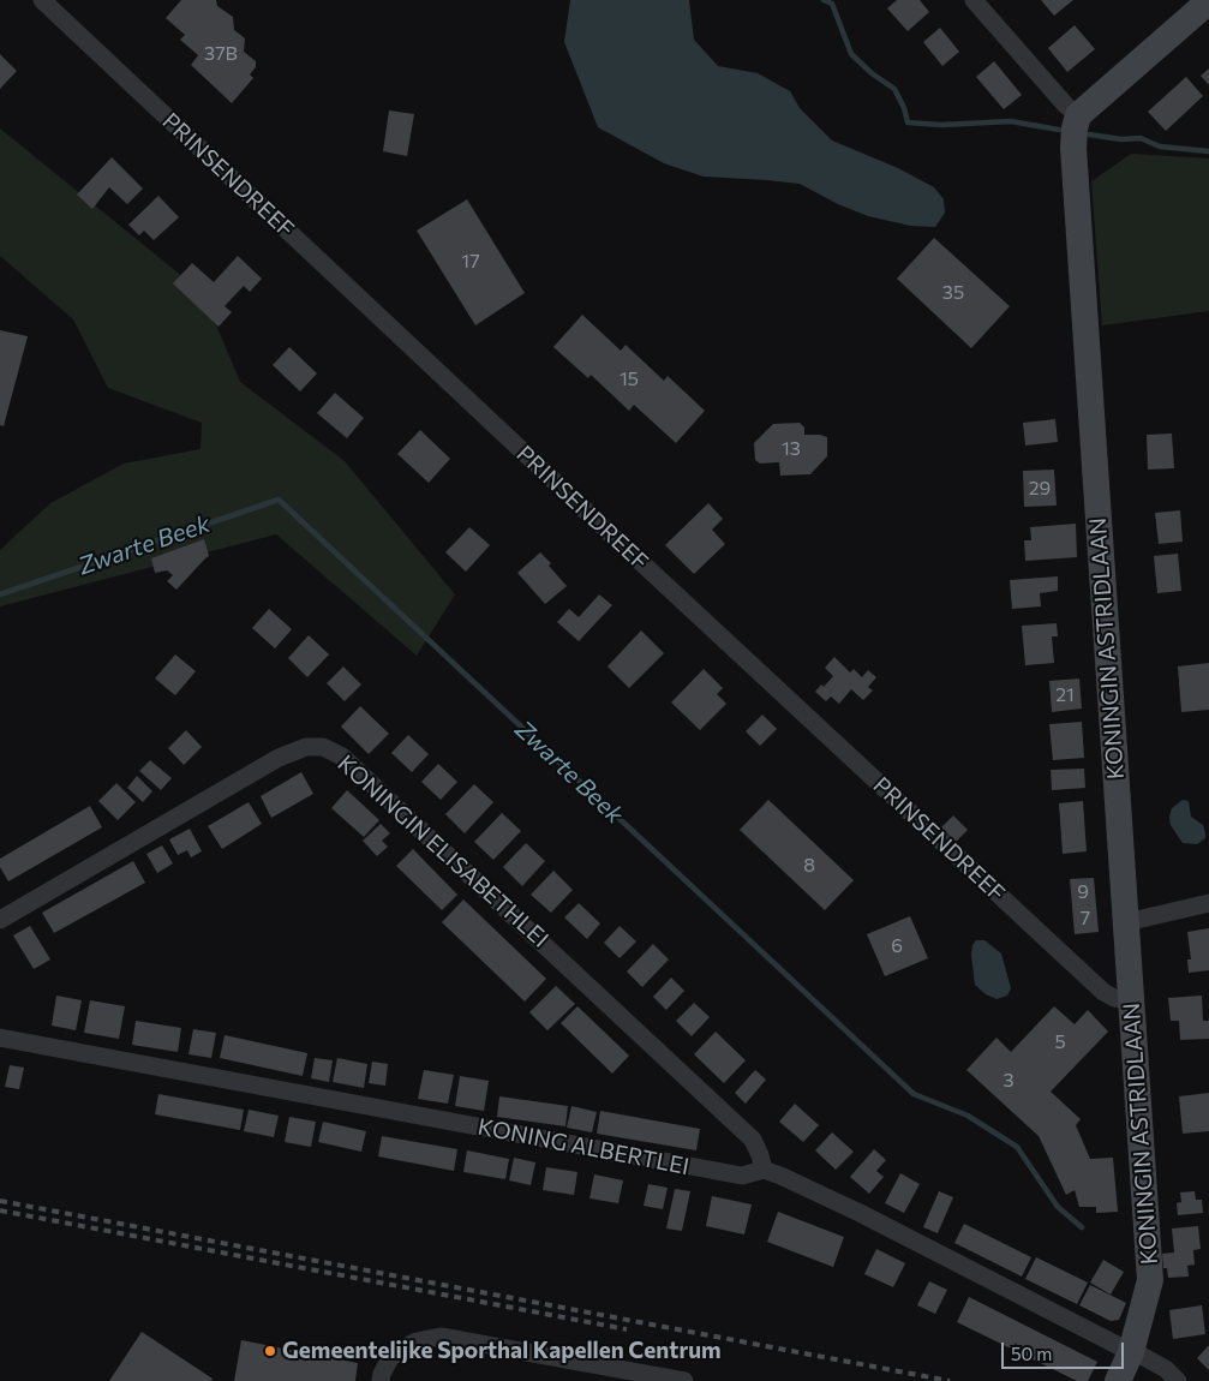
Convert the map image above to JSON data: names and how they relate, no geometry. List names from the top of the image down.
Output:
{
  "streets": {
    "street": [
      "PRINSENDREEF",
      "KONINGIN ASTRIDLAAN",
      "KONINGIN ELISABETHLEI",
      "KONING ALBERTLEI"
    ]
  },
  "crossings": [
    ["PRINSENDREEF", "KONINGIN ASTRIDLAAN"],
    ["KONINGIN ELISABETHLEI", "KONING ALBERTLEI"]
  ],
  "water": ["Zwarte Beek"],
  "places": ["Gemeentelijke Sporthal Kapellen Centrum"],
  "house_numbers": [
    "37B",
    "17",
    "35",
    "15",
    "13",
    "29",
    "21",
    "8",
    "9",
    "7",
    "6",
    "5",
    "3"
  ],
  "scale_bar": "50 m"
}
